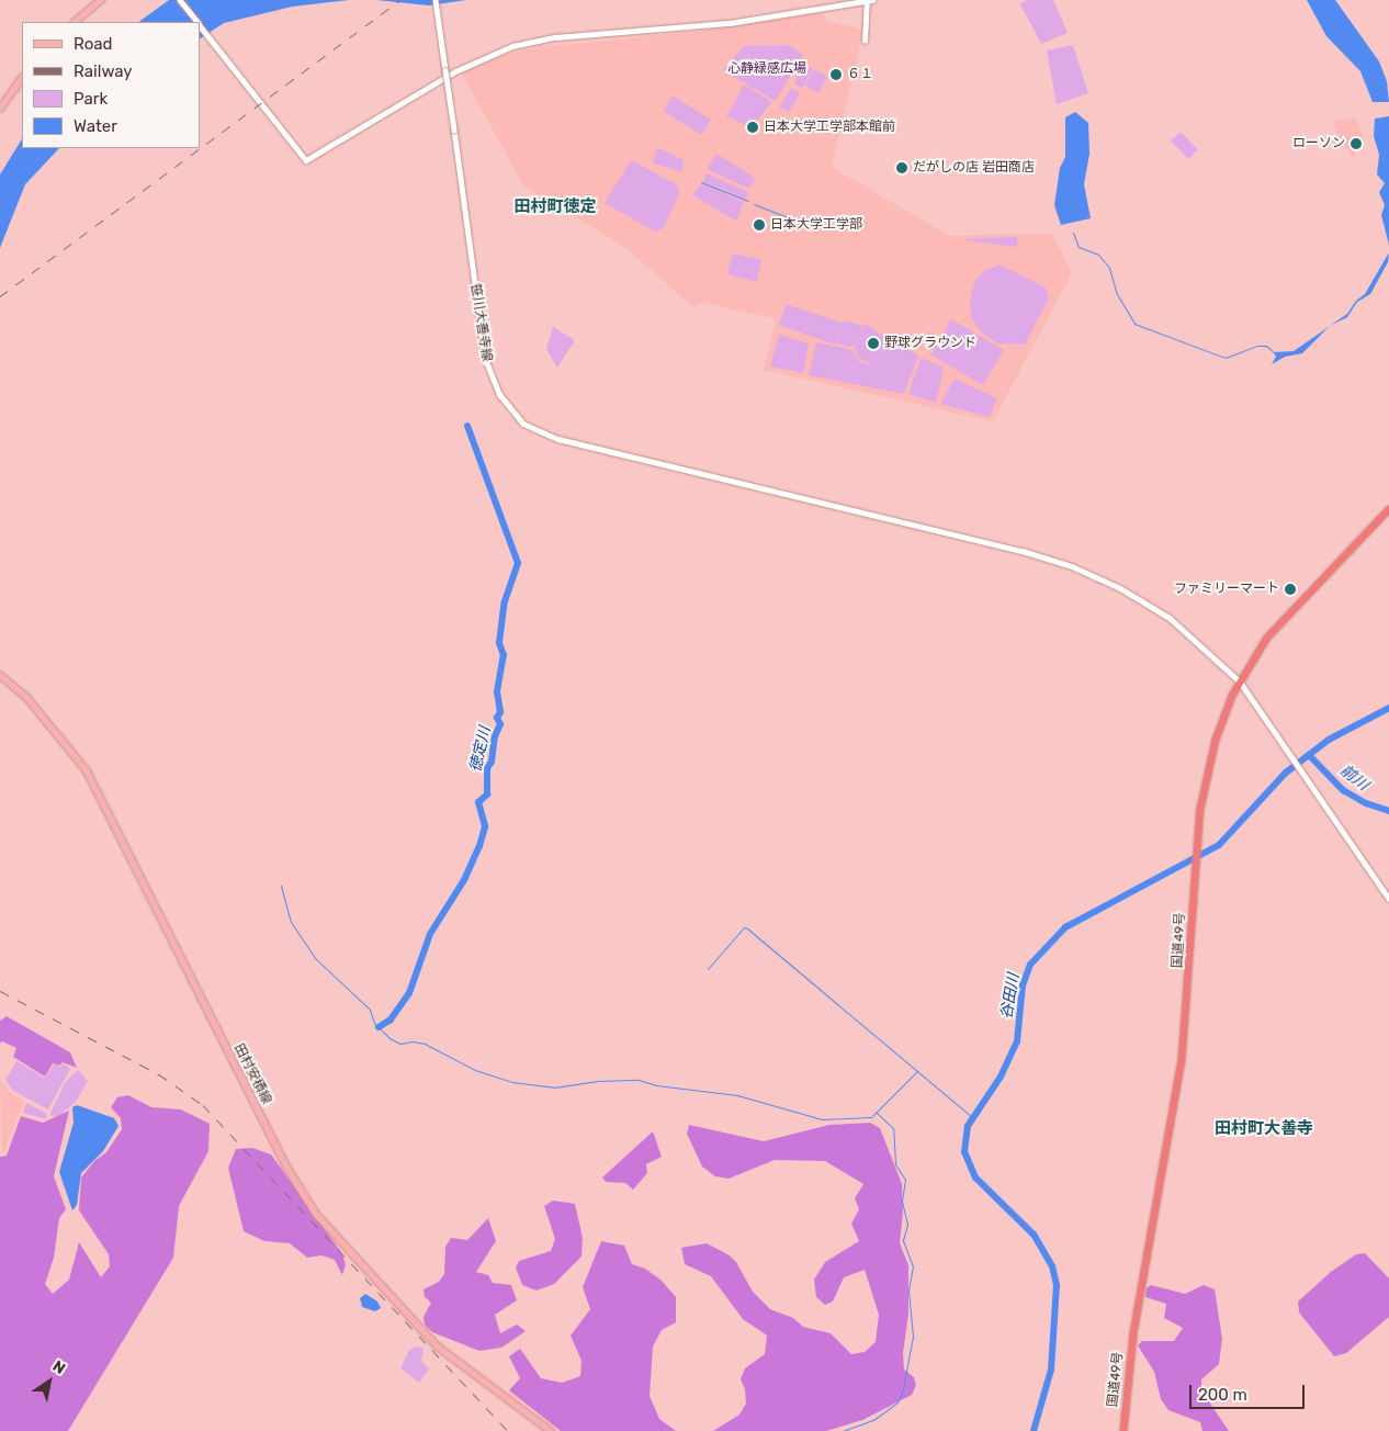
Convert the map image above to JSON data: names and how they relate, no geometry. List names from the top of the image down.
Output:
{
  "streets": {
    "highway": ["国道49号"],
    "main road": ["田村安積線"],
    "street": ["笹川大善寺線"]
  },
  "crossings": [
    ["笹川大善寺線", "国道49号"]
  ],
  "districts": ["田村町徳定", "田村町大善寺"],
  "water": ["徳定川", "前川", "谷田川"],
  "parks": ["心静緑感広場"],
  "places": [
    "６１",
    "日本大学工学部本館前",
    "ローソン",
    "だがしの店 岩田商店",
    "日本大学工学部",
    "野球グラウンド",
    "ファミリーマート"
  ],
  "legend": [
    "Road",
    "Railway",
    "Park",
    "Water"
  ],
  "scale_bar": "200 m",
  "north": "top right"
}
